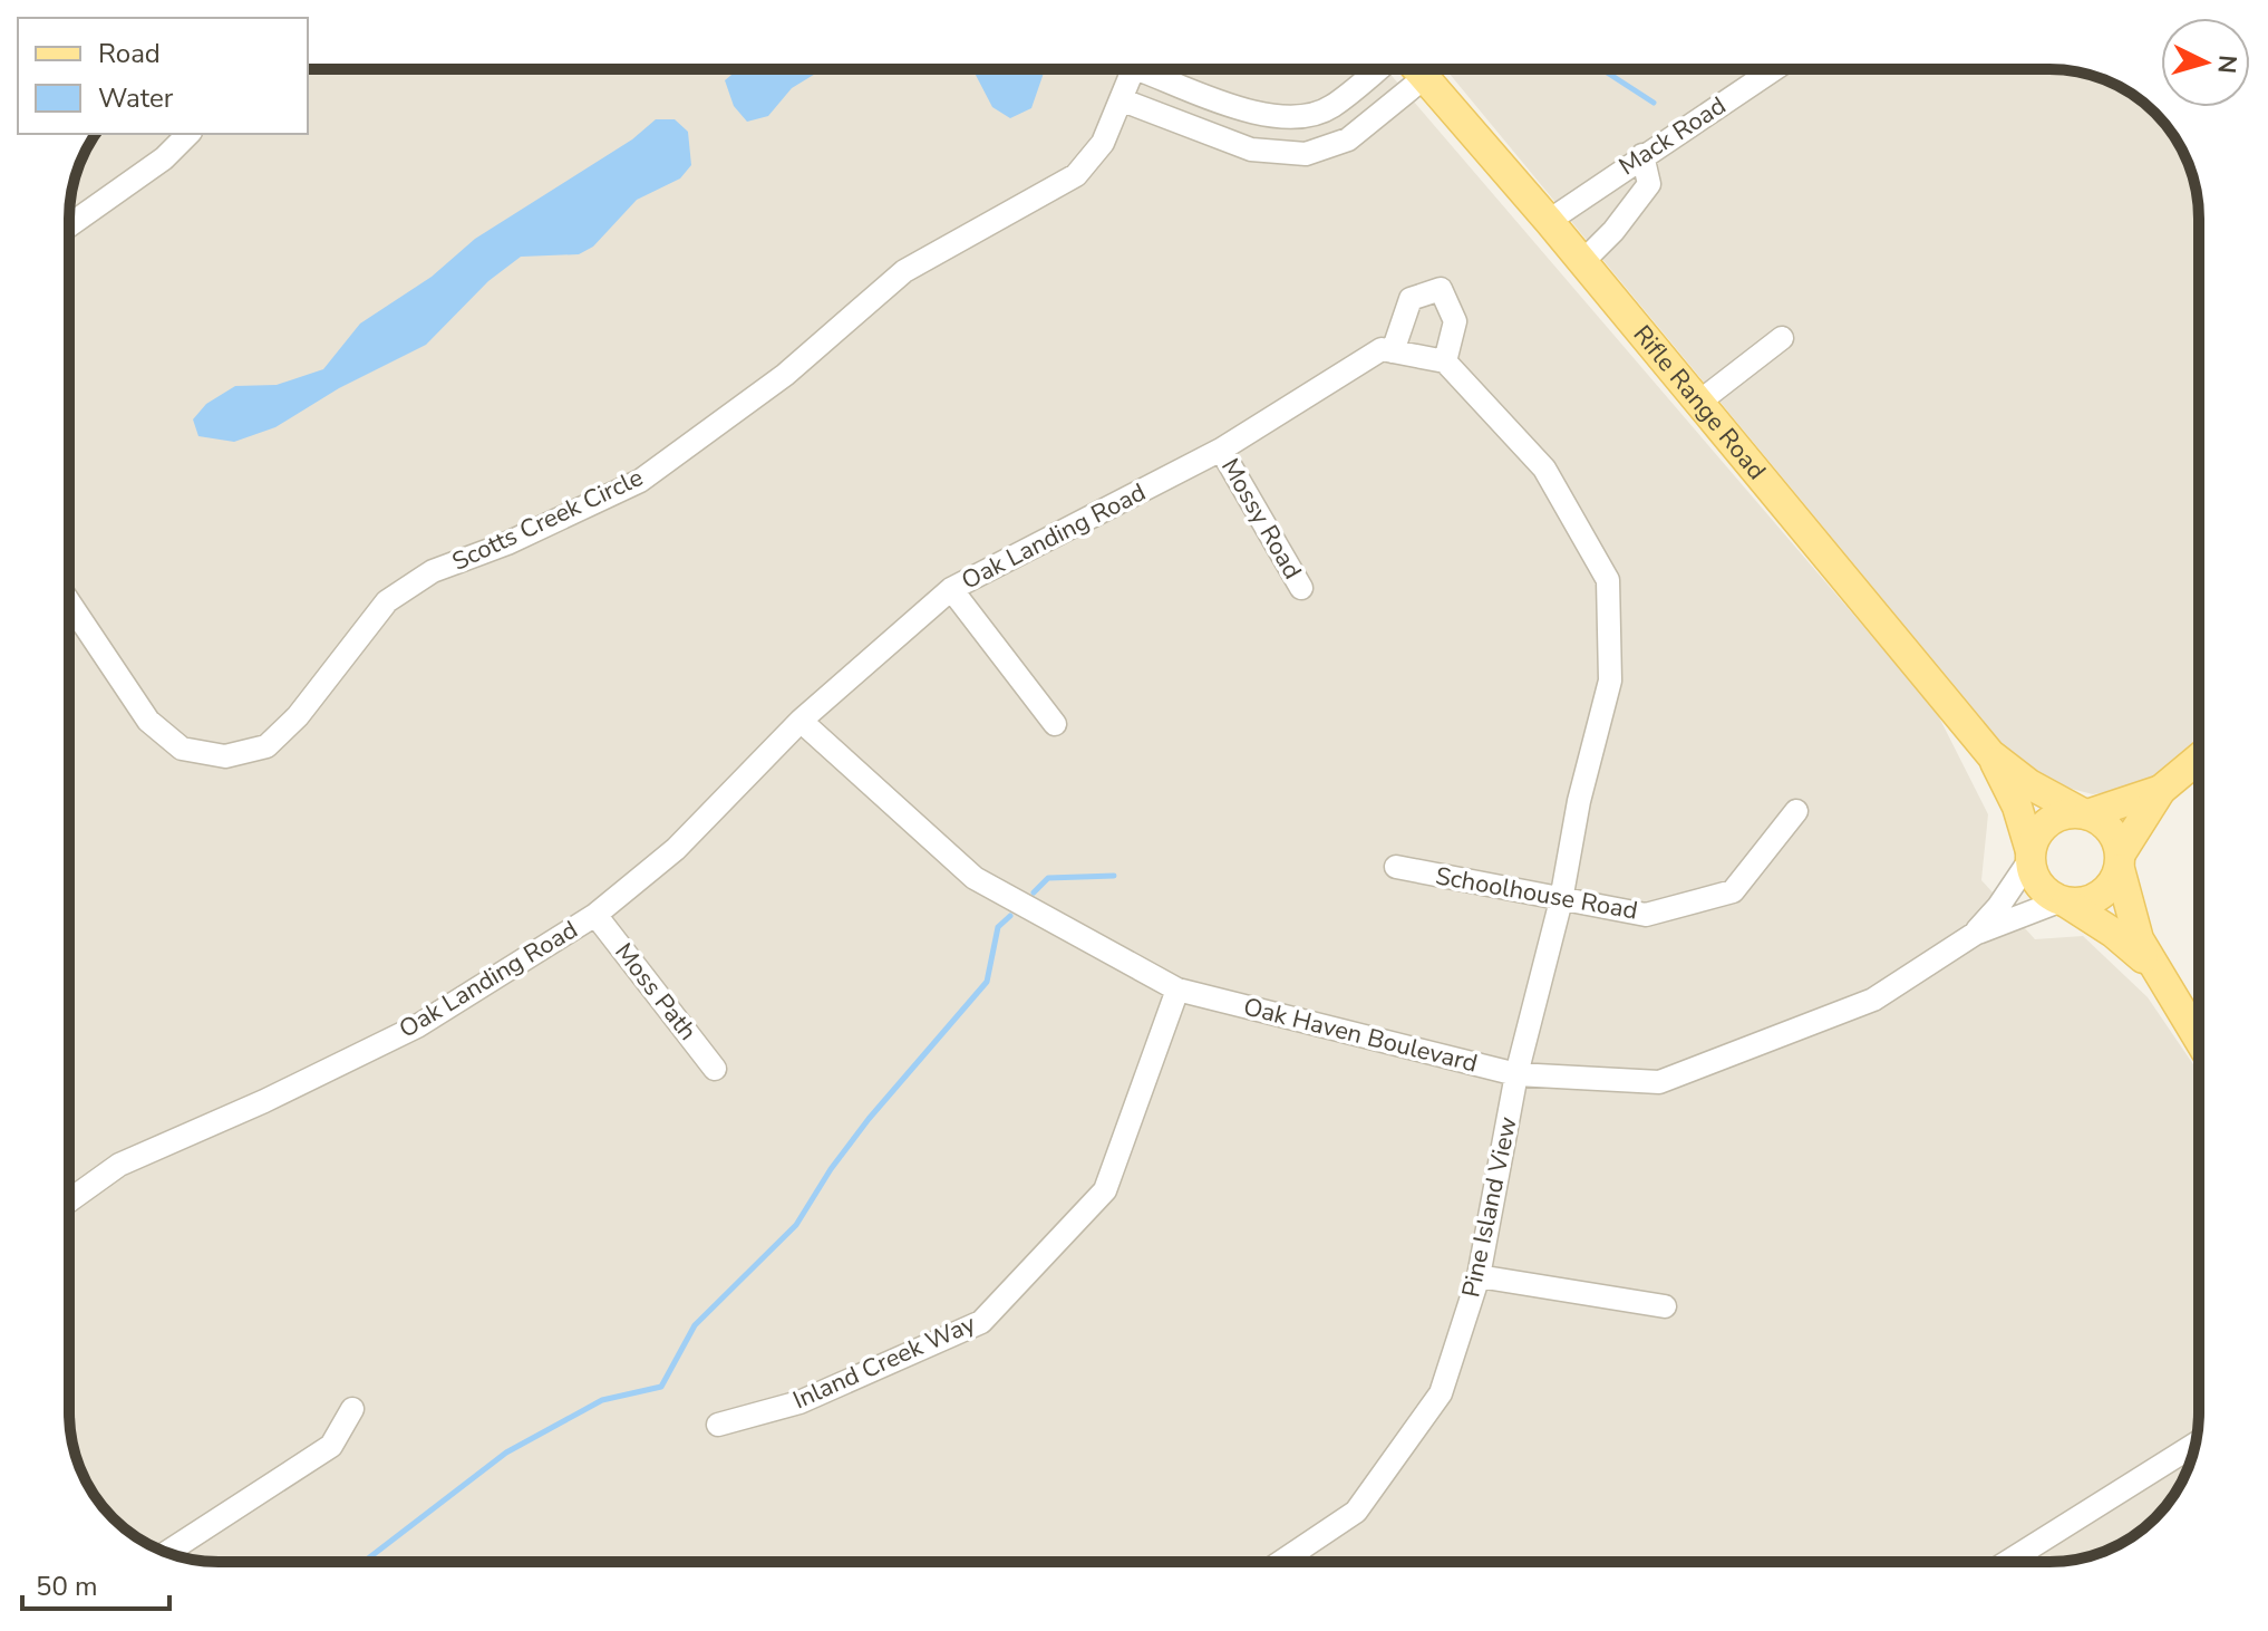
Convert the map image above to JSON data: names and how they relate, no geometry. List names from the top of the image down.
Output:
{
  "streets": {
    "main road": ["Rifle Range Road"],
    "street": [
      "Mack Road",
      "Mossy Road",
      "Scotts Creek Circle",
      "Oak Landing Road",
      "Schoolhouse Road",
      "Moss Path",
      "Oak Haven Boulevard",
      "Pine Island View",
      "Inland Creek Way"
    ]
  },
  "crossings": [
    ["Mack Road", "Rifle Range Road"],
    ["Rifle Range Road", "Oak Haven Boulevard"],
    ["Mossy Road", "Oak Landing Road"],
    ["Oak Landing Road", "Moss Path"],
    ["Oak Landing Road", "Oak Haven Boulevard"],
    ["Oak Haven Boulevard", "Pine Island View"],
    ["Oak Haven Boulevard", "Inland Creek Way"]
  ],
  "legend": ["Road", "Water"],
  "scale_bar": "50 m",
  "north": "right"
}
